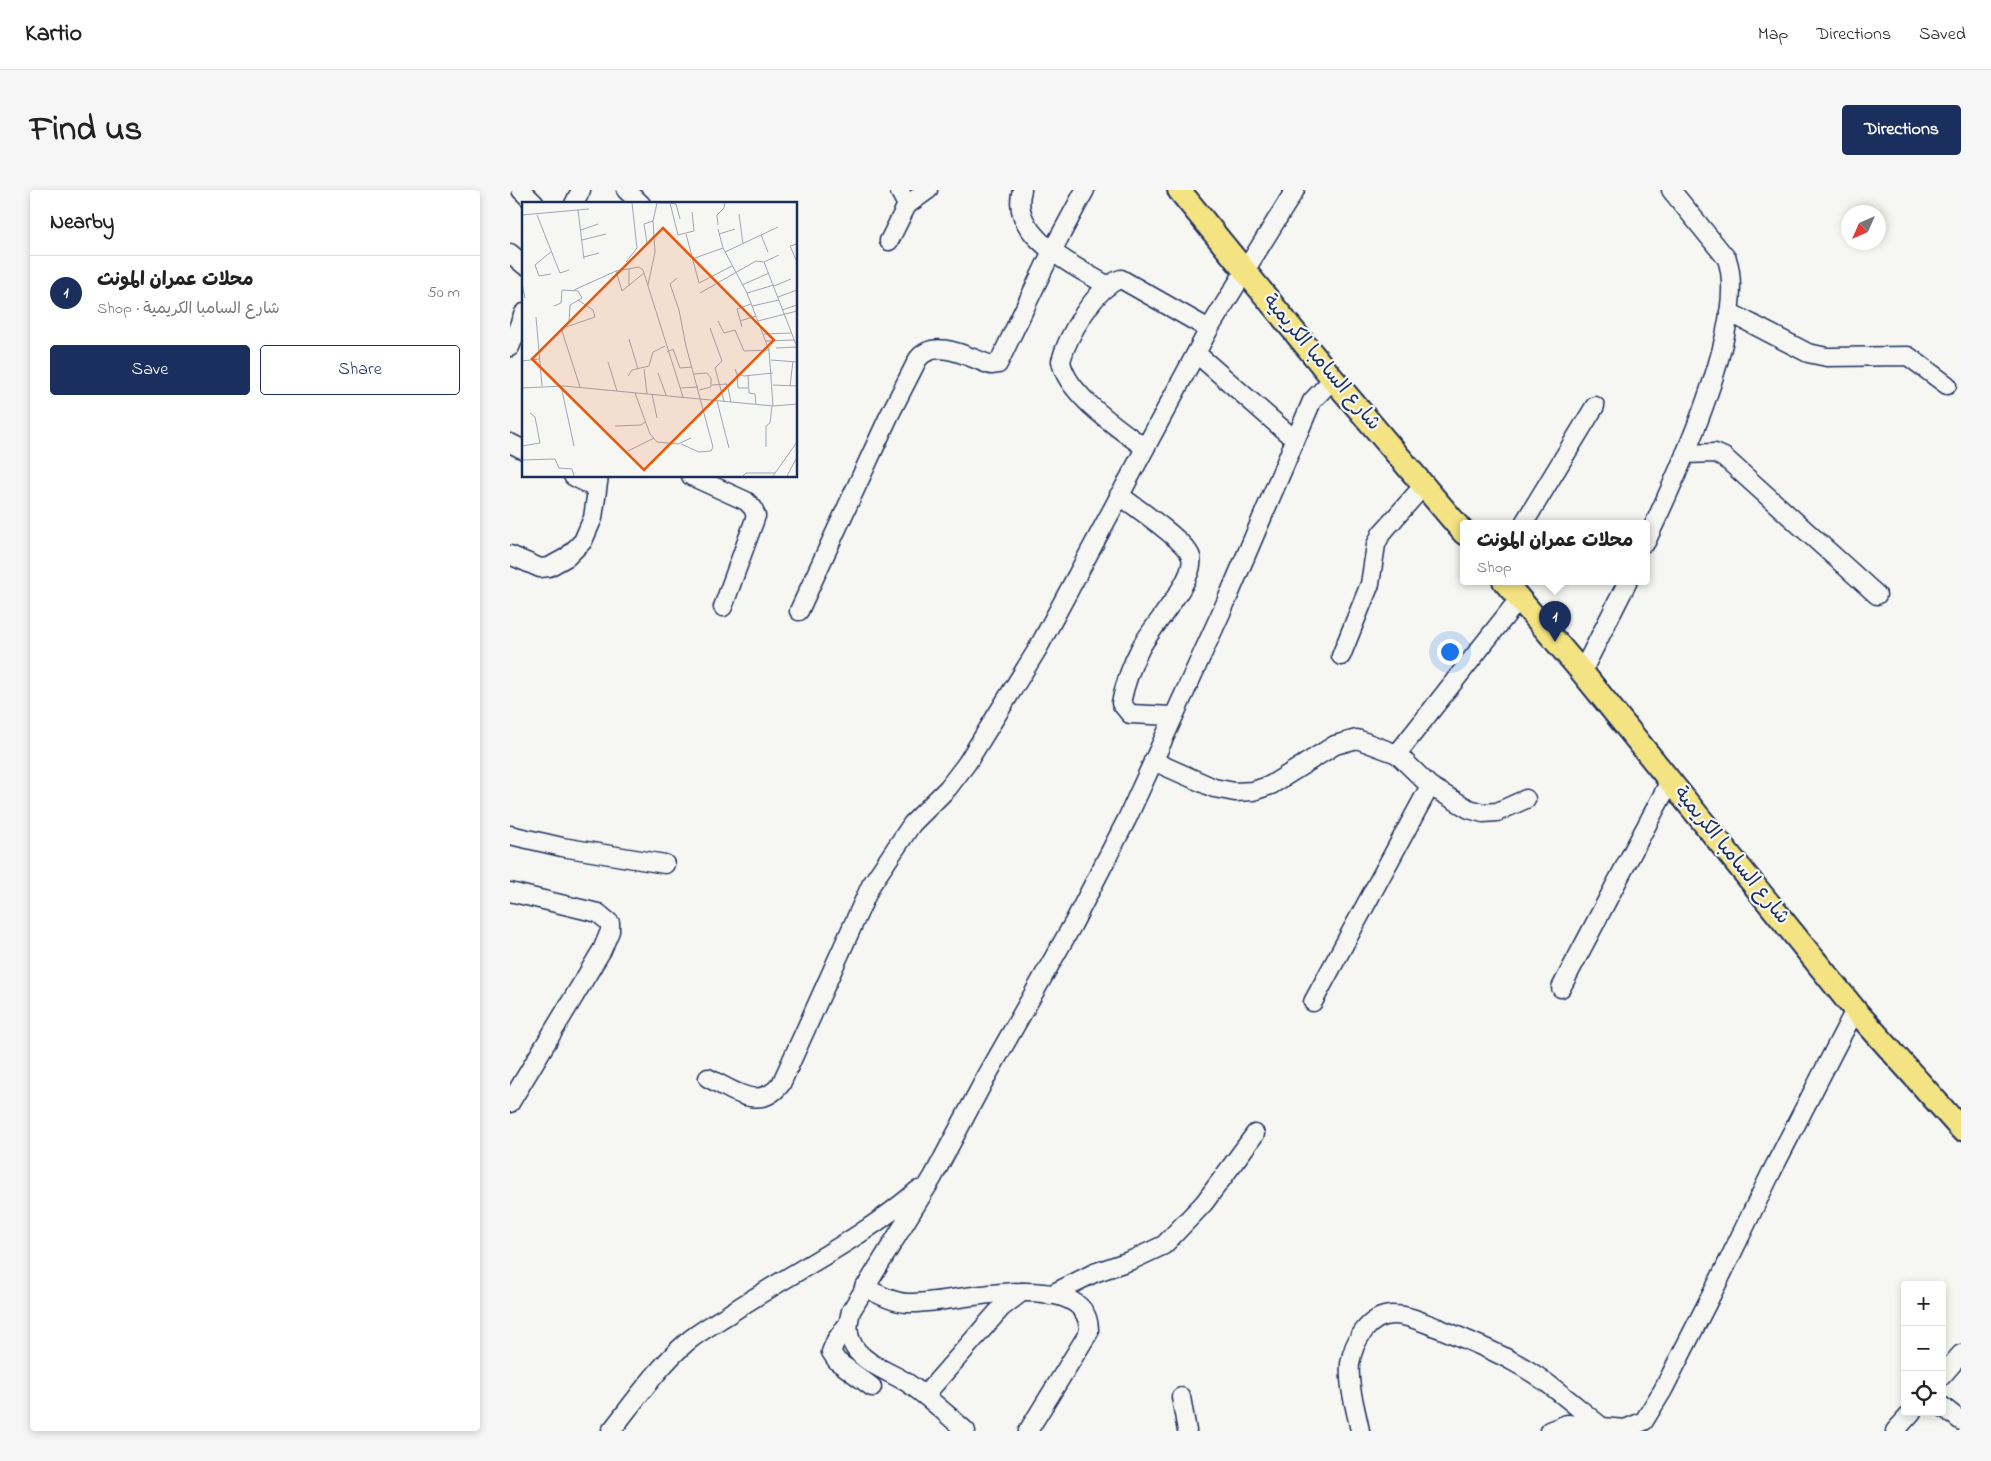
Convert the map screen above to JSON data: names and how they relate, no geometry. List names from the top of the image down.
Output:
{
  "streets": {
    "main road": ["شارع السامبا الكريمية"]
  },
  "north": "bottom left",
  "page": {
    "header": "Kartio",
    "nav": ["Map", "Directions", "Saved"],
    "title": "Find us",
    "buttons": [
      "Directions",
      ["Save", "Share"]
    ],
    "heading": "Nearby",
    "list": [
      {
        "mark": "1",
        "name": "محلات عمران المونث",
        "note": "Shop · شارع السامبا الكريمية",
        "value": "50 m"
      }
    ],
    "popup": ["محلات عمران المونث", "Shop"],
    "pins": "1",
    "map_buttons": ["+", "−"]
  }
}
